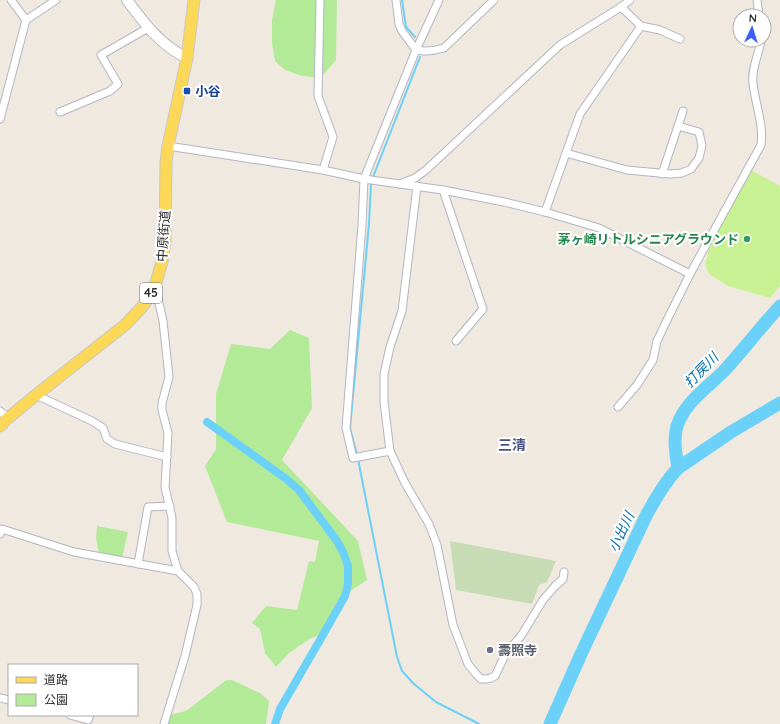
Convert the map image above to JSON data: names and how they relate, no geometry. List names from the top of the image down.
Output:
{
  "streets": {
    "main road": ["中原街道", "45"]
  },
  "districts": ["三清"],
  "water": ["打戻川", "小出川"],
  "places": {
    "transit": ["小谷"],
    "other": ["茅ヶ崎リトルシニアグラウンド", "壽照寺"]
  },
  "legend": ["道路", "公園"],
  "north": "top"
}
